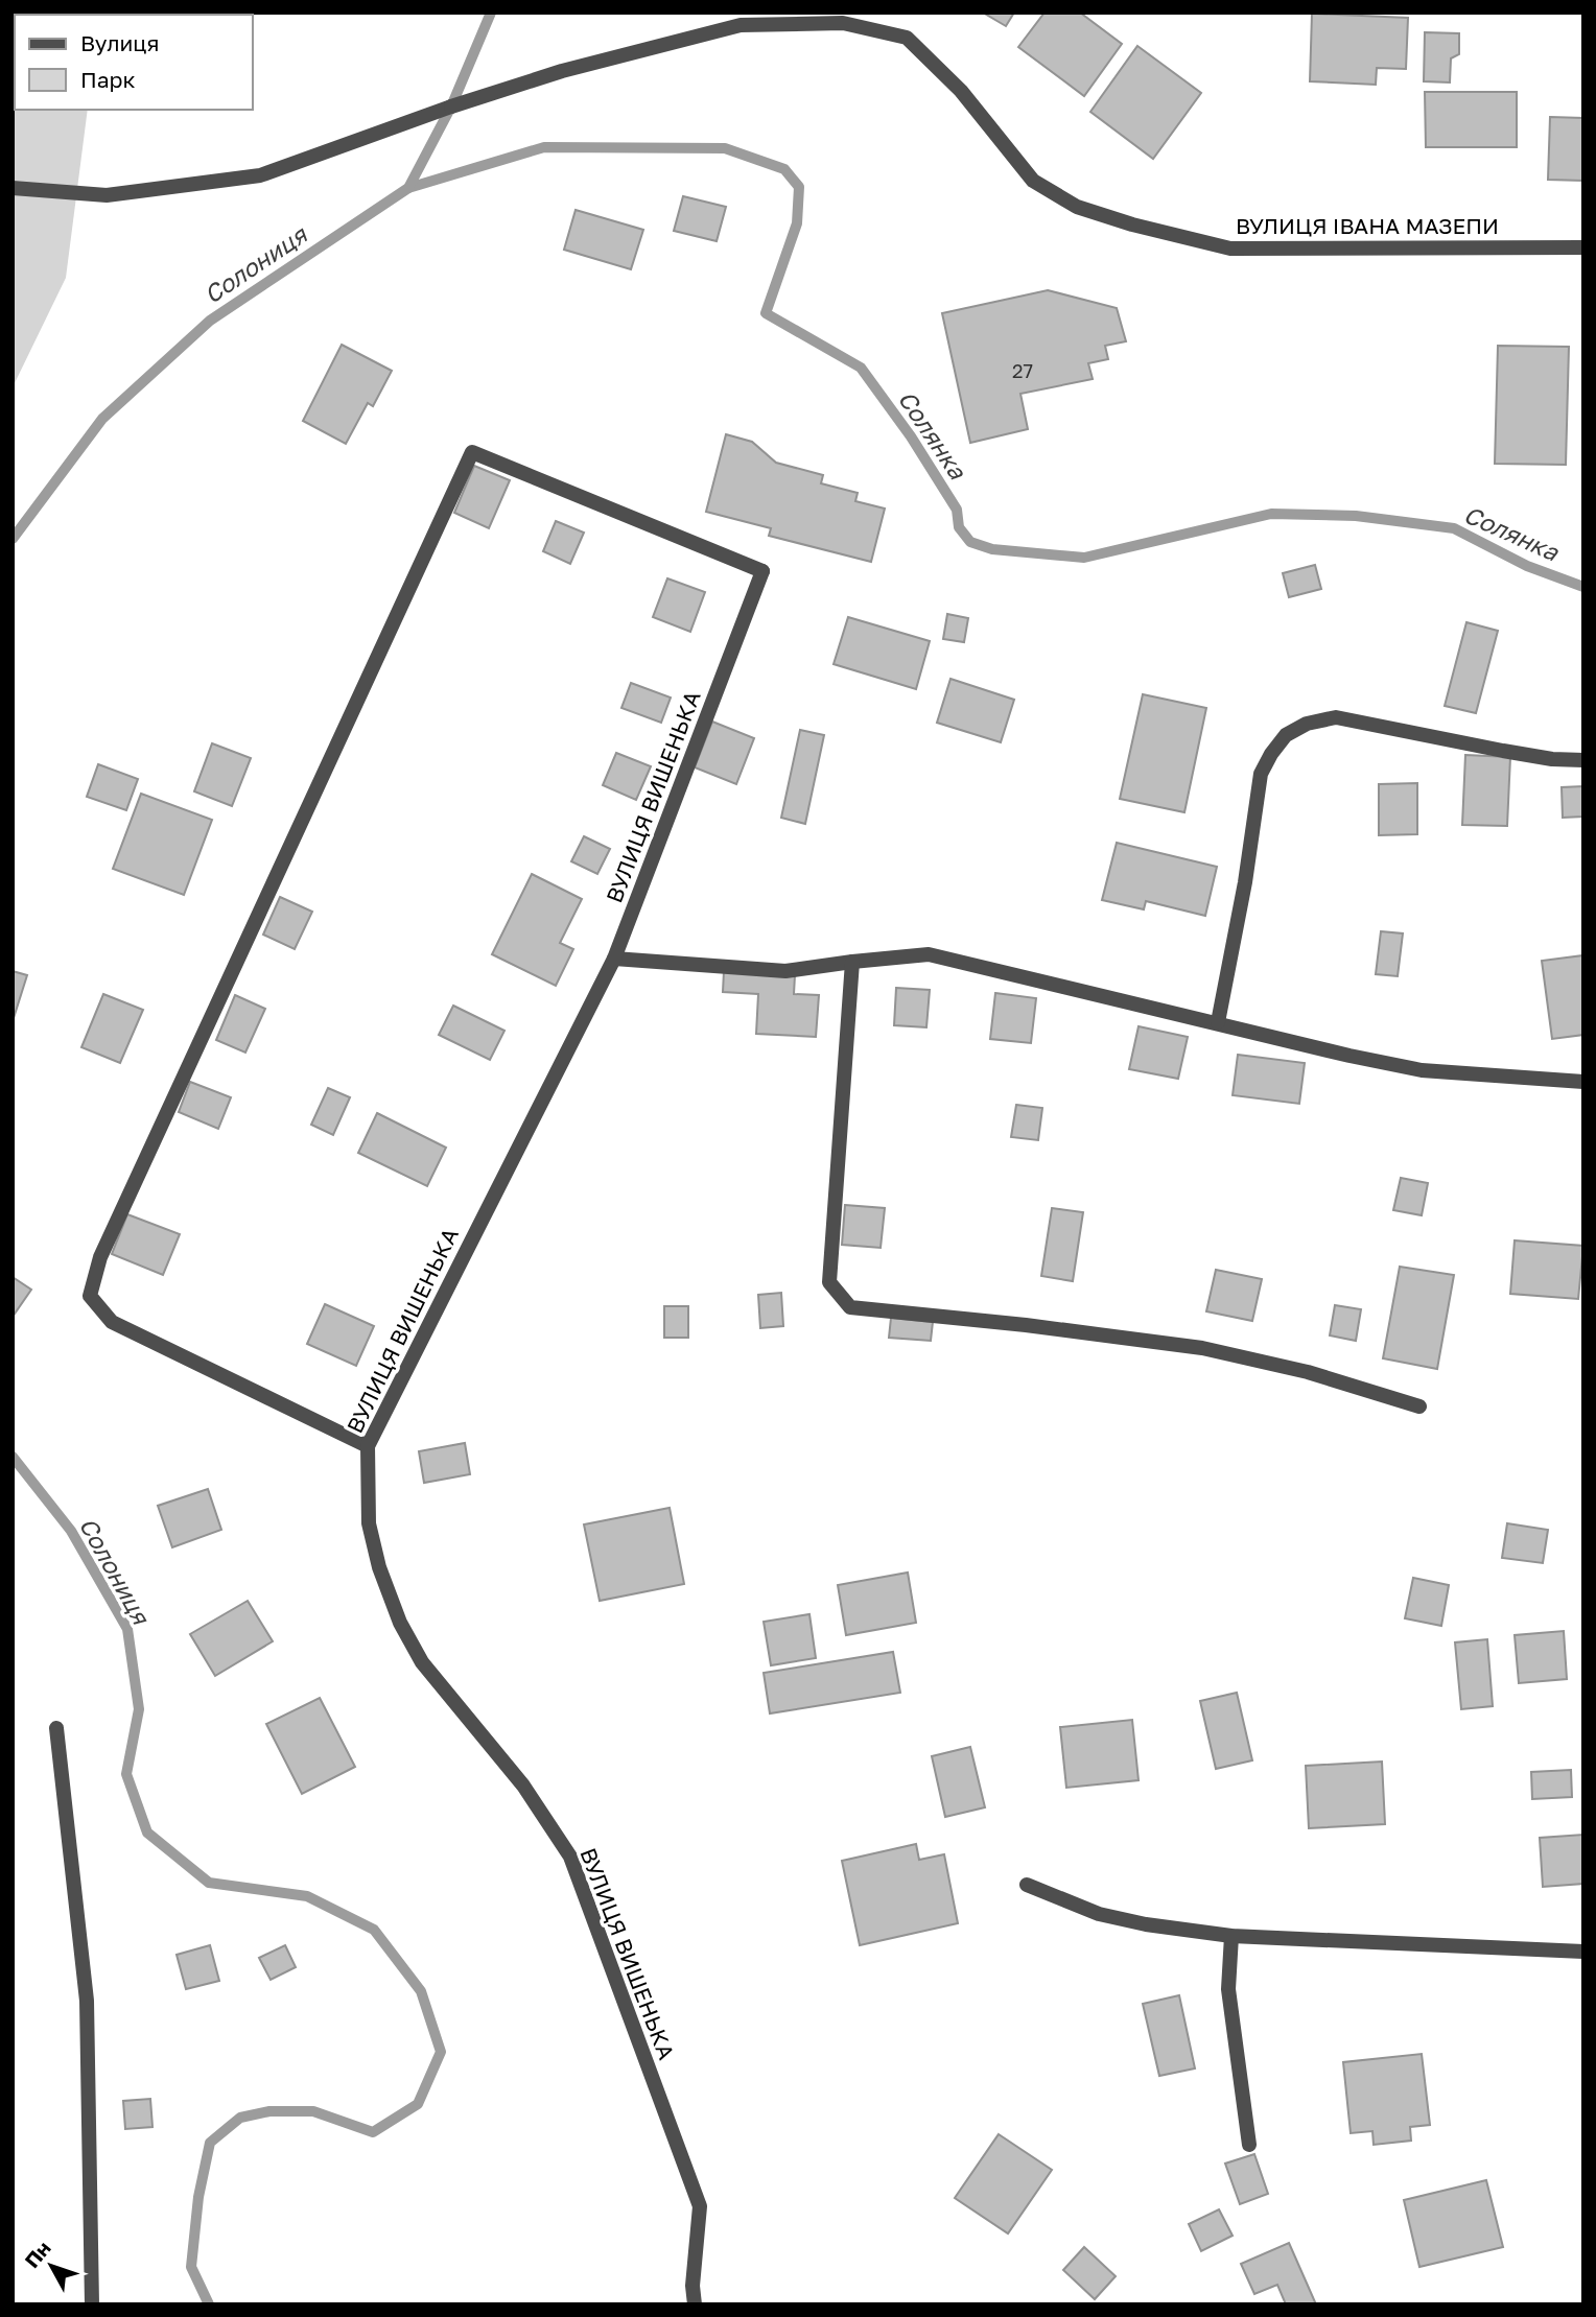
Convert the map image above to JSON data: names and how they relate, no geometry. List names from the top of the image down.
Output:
{
  "streets": {
    "street": ["ВУЛИЦЯ ІВАНА МАЗЕПИ", "ВУЛИЦЯ ВИШЕНЬКА"]
  },
  "water": ["Солониця", "Солянка"],
  "house_numbers": ["27"],
  "legend": ["Вулиця", "Парк"],
  "north": "top left"
}
